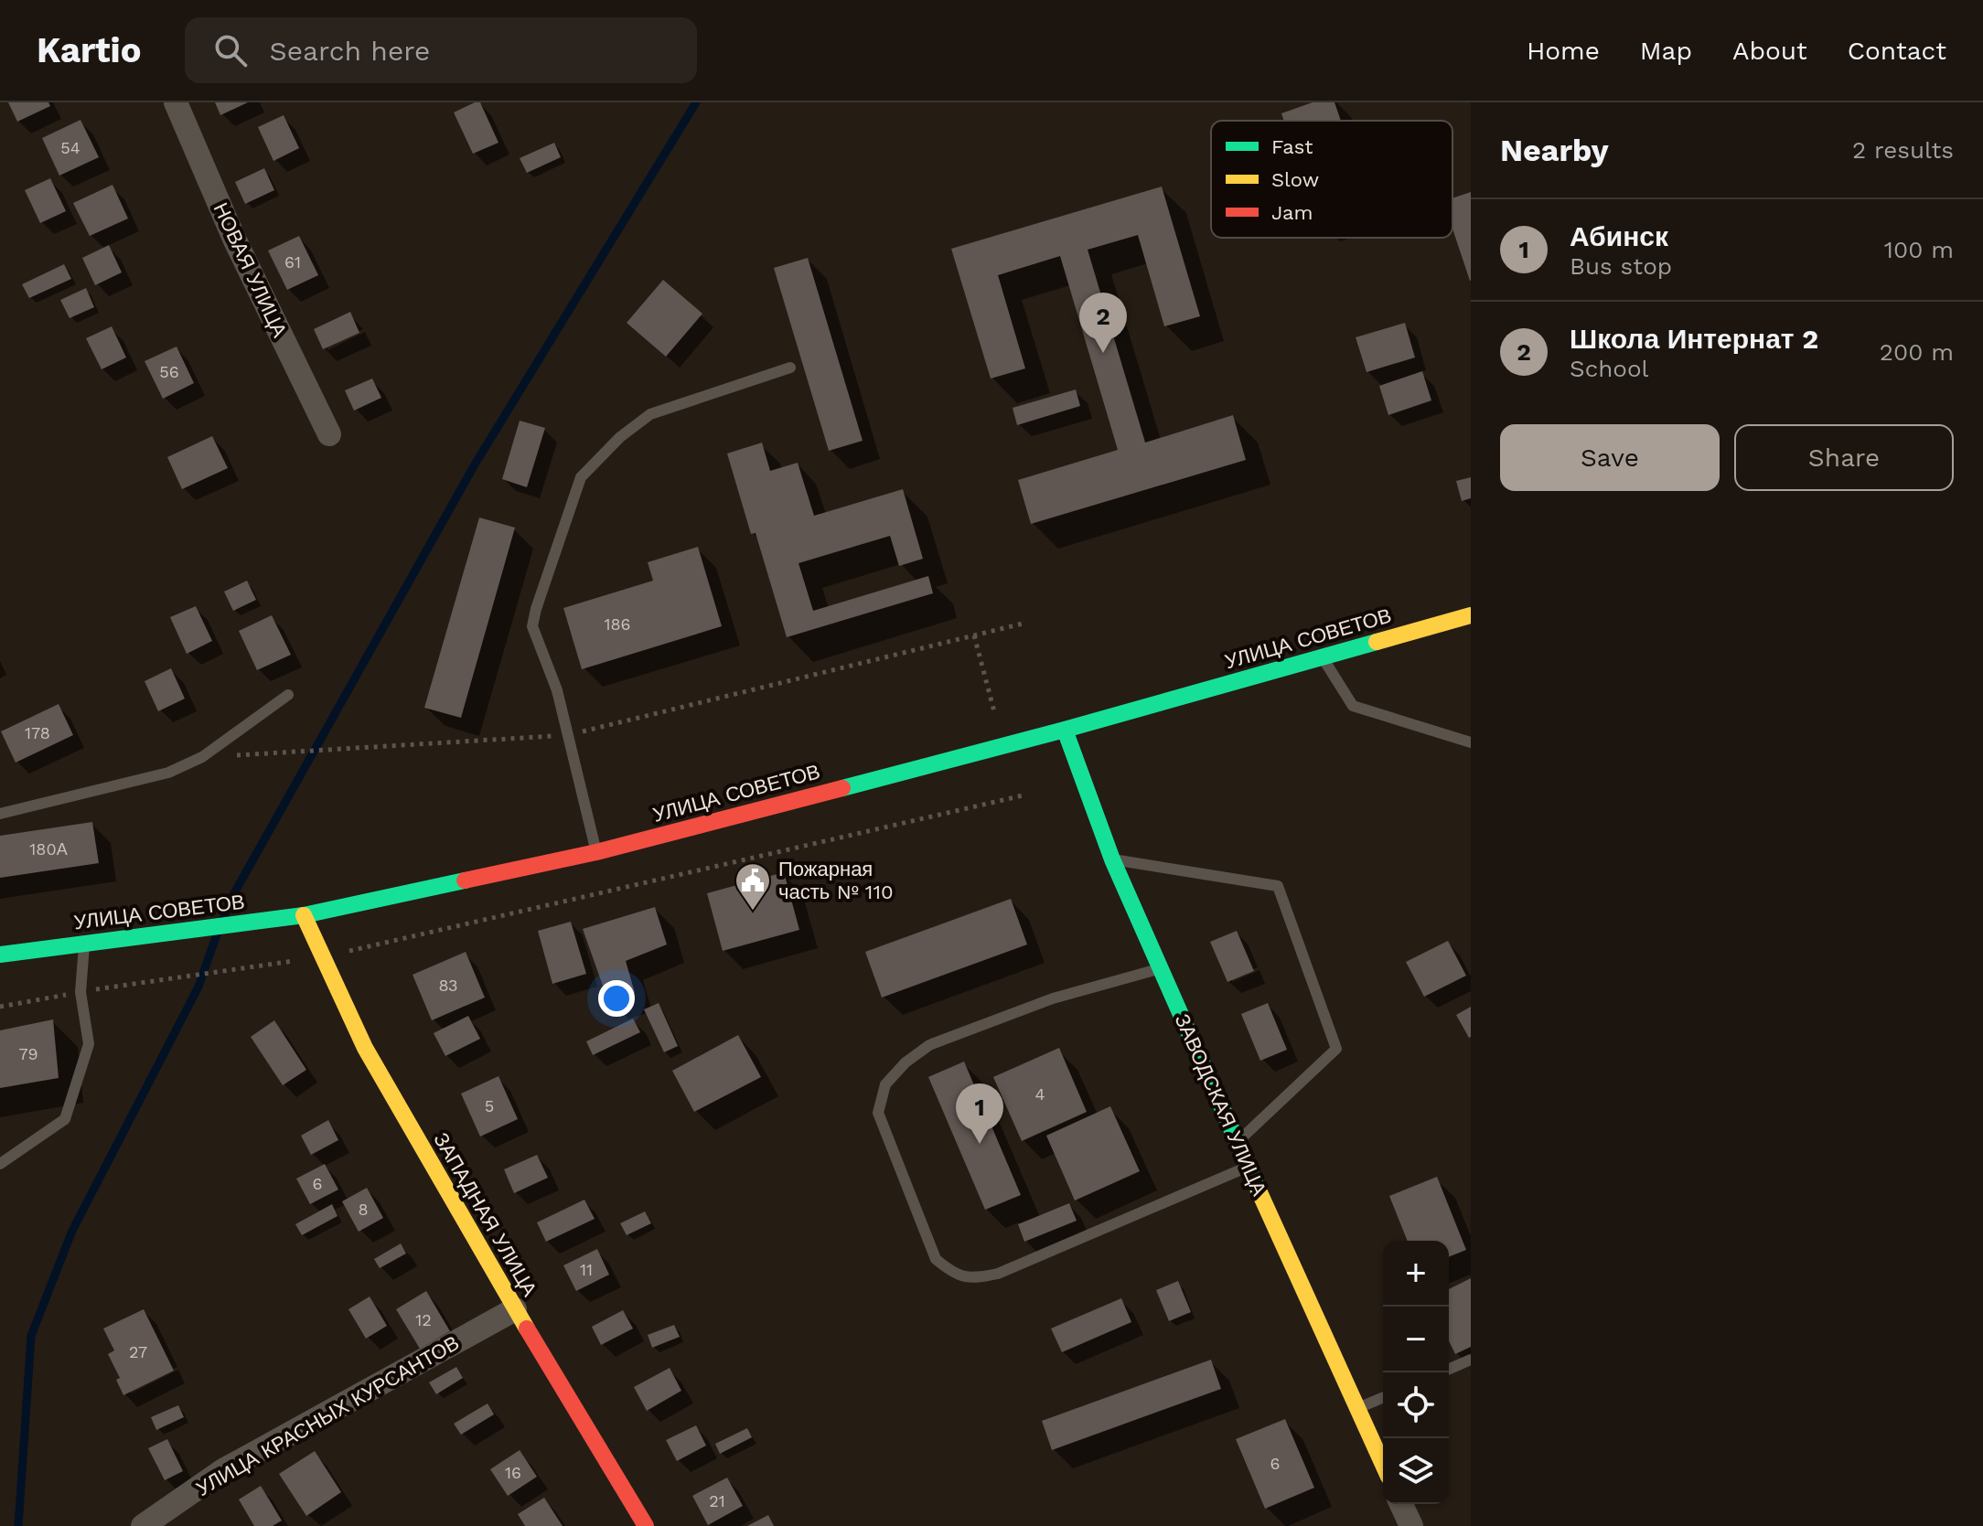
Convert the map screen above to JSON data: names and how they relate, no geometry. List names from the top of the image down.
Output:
{
  "streets": {
    "street": [
      "НОВАЯ УЛИЦА",
      "УЛИЦА СОВЕТОВ",
      "ЗАВОДСКАЯ УЛИЦА",
      "ЗАПАДНАЯ УЛИЦА",
      "УЛИЦА КРАСНЫХ КУРСАНТОВ"
    ]
  },
  "crossings": [
    ["УЛИЦА СОВЕТОВ", "ЗАВОДСКАЯ УЛИЦА"],
    ["УЛИЦА СОВЕТОВ", "ЗАПАДНАЯ УЛИЦА"],
    ["ЗАПАДНАЯ УЛИЦА", "УЛИЦА КРАСНЫХ КУРСАНТОВ"]
  ],
  "places": {
    "public building": ["Пожарная часть № 110"]
  },
  "house_numbers": [
    "54",
    "61",
    "56",
    "186",
    "178",
    "180А",
    "83",
    "79",
    "4",
    "5",
    "6",
    "8",
    "11",
    "12",
    "27",
    "6",
    "16",
    "21"
  ],
  "legend": ["Fast", "Slow", "Jam"],
  "page": {
    "header": "Kartio",
    "search": "Search here",
    "nav": [
      "Home",
      "Map",
      "About",
      "Contact"
    ],
    "heading": ["Nearby", "2 results"],
    "list": [
      {
        "mark": "1",
        "name": "Абинск",
        "note": "Bus stop",
        "value": "100 m"
      },
      {
        "mark": "2",
        "name": "Школа Интернат 2",
        "note": "School",
        "value": "200 m"
      }
    ],
    "pins": ["2", "1"],
    "buttons": ["Save", "Share"],
    "map_buttons": ["+", "−"]
  }
}
